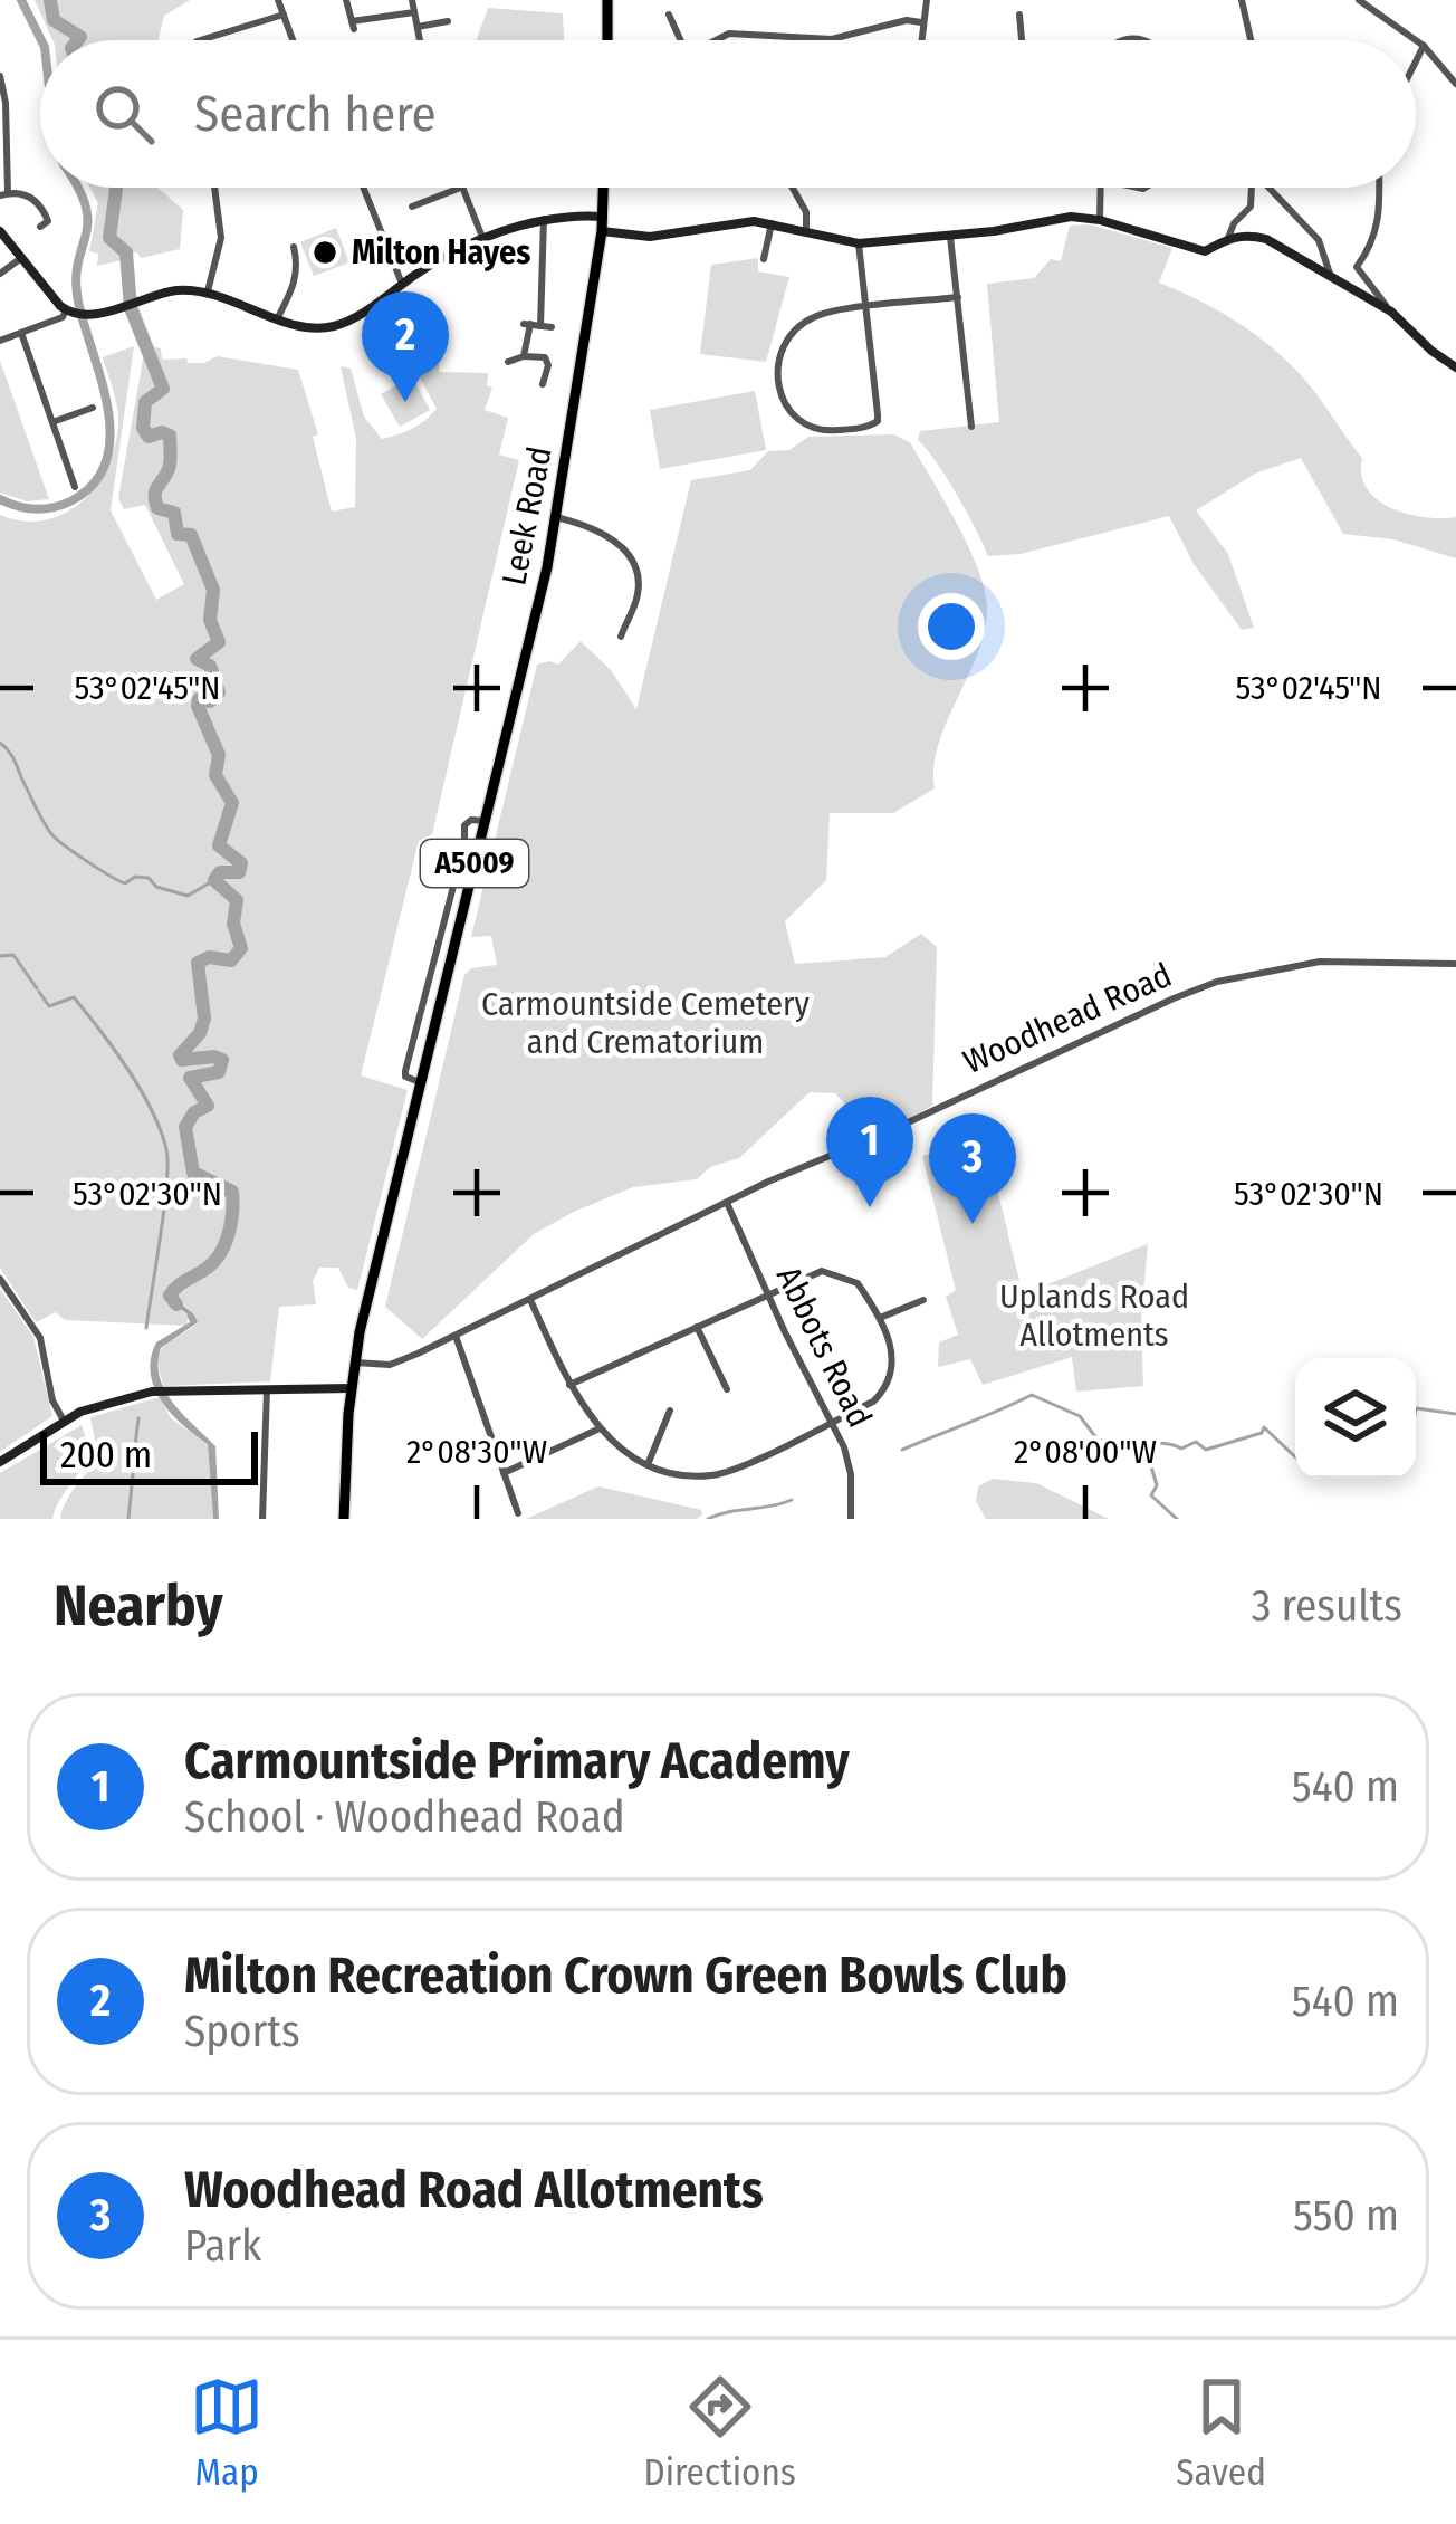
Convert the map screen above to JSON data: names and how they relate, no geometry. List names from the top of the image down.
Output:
{
  "streets": {
    "main road": ["Leek Road", "A5009"],
    "street": ["Woodhead Road", "Abbots Road"]
  },
  "crossings": [
    ["Leek Road", "A5009"],
    ["Leek Road", "Woodhead Road"],
    ["Woodhead Road", "Abbots Road"]
  ],
  "parks": ["Carmountside Cemetery and Crematorium", "Uplands Road Allotments"],
  "places": ["Milton Hayes"],
  "scale_bar": "200 m",
  "page": {
    "search": "Search here",
    "pins": ["2", "1", "3"],
    "scale": "200 m",
    "heading": ["Nearby", "3 results"],
    "list": [
      {
        "mark": "1",
        "name": "Carmountside Primary Academy",
        "note": "School · Woodhead Road",
        "value": "540 m"
      },
      {
        "mark": "2",
        "name": "Milton Recreation Crown Green Bowls Club",
        "note": "Sports",
        "value": "540 m"
      },
      {
        "mark": "3",
        "name": "Woodhead Road Allotments",
        "note": "Park",
        "value": "550 m"
      }
    ],
    "nav": ["Map", "Directions", "Saved"]
  },
  "coordinates": [
    "53°02'45\"N",
    "53°02'30\"N",
    "2°08'30\"W",
    "2°08'00\"W"
  ]
}
